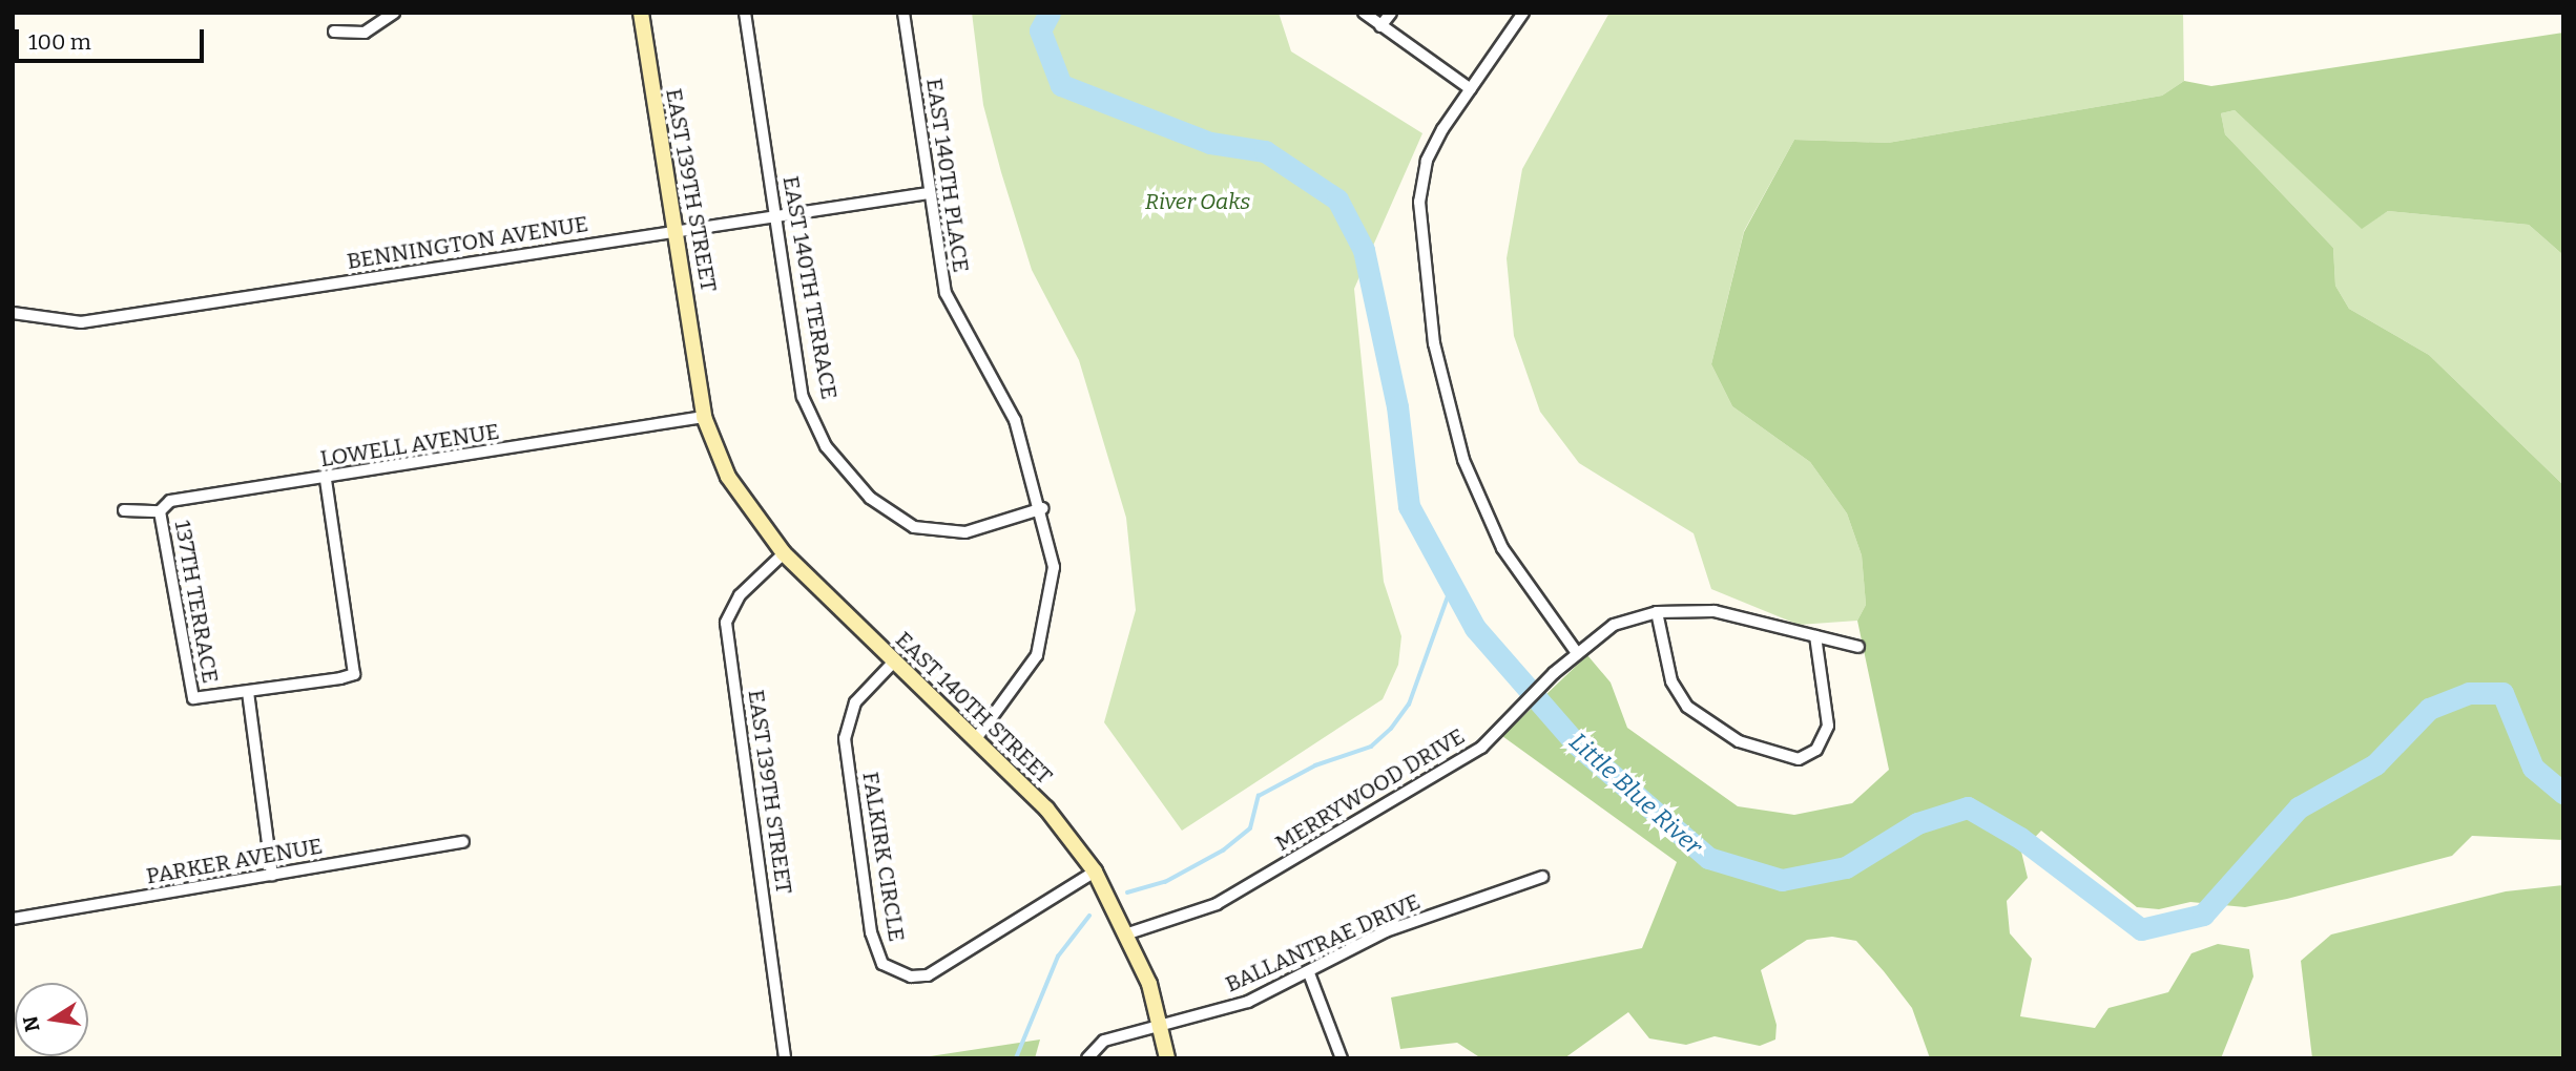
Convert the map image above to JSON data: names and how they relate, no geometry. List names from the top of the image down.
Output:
{
  "streets": {
    "street": [
      "EAST 140TH PLACE",
      "EAST 139TH STREET",
      "BENNINGTON AVENUE",
      "EAST 140TH TERRACE",
      "LOWELL AVENUE",
      "137TH TERRACE",
      "EAST 140TH STREET",
      "MERRYWOOD DRIVE",
      "FALKIRK CIRCLE",
      "PARKER AVENUE",
      "BALLANTRAE DRIVE"
    ]
  },
  "crossings": [
    ["EAST 140TH PLACE", "BENNINGTON AVENUE"],
    ["EAST 140TH PLACE", "EAST 140TH TERRACE"],
    ["EAST 140TH PLACE", "EAST 140TH STREET"],
    ["EAST 139TH STREET", "BENNINGTON AVENUE"],
    ["EAST 139TH STREET", "LOWELL AVENUE"],
    ["EAST 139TH STREET", "EAST 140TH STREET"],
    ["BENNINGTON AVENUE", "EAST 140TH TERRACE"],
    ["LOWELL AVENUE", "137TH TERRACE"],
    ["LOWELL AVENUE", "EAST 140TH STREET"],
    ["137TH TERRACE", "PARKER AVENUE"],
    ["EAST 140TH STREET", "MERRYWOOD DRIVE"],
    ["EAST 140TH STREET", "FALKIRK CIRCLE"],
    ["EAST 140TH STREET", "BALLANTRAE DRIVE"]
  ],
  "water": ["Little Blue River"],
  "parks": ["River Oaks"],
  "scale_bar": "100 m",
  "north": "left"
}
